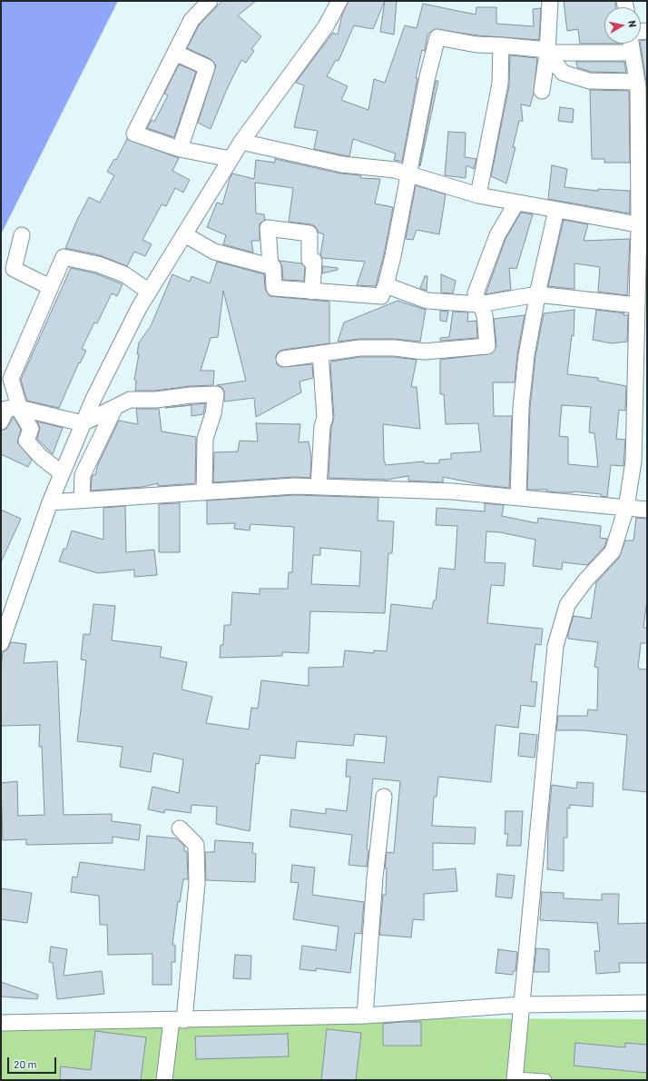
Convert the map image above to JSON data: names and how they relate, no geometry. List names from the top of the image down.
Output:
{
  "scale_bar": "20 m",
  "north": "right"
}
